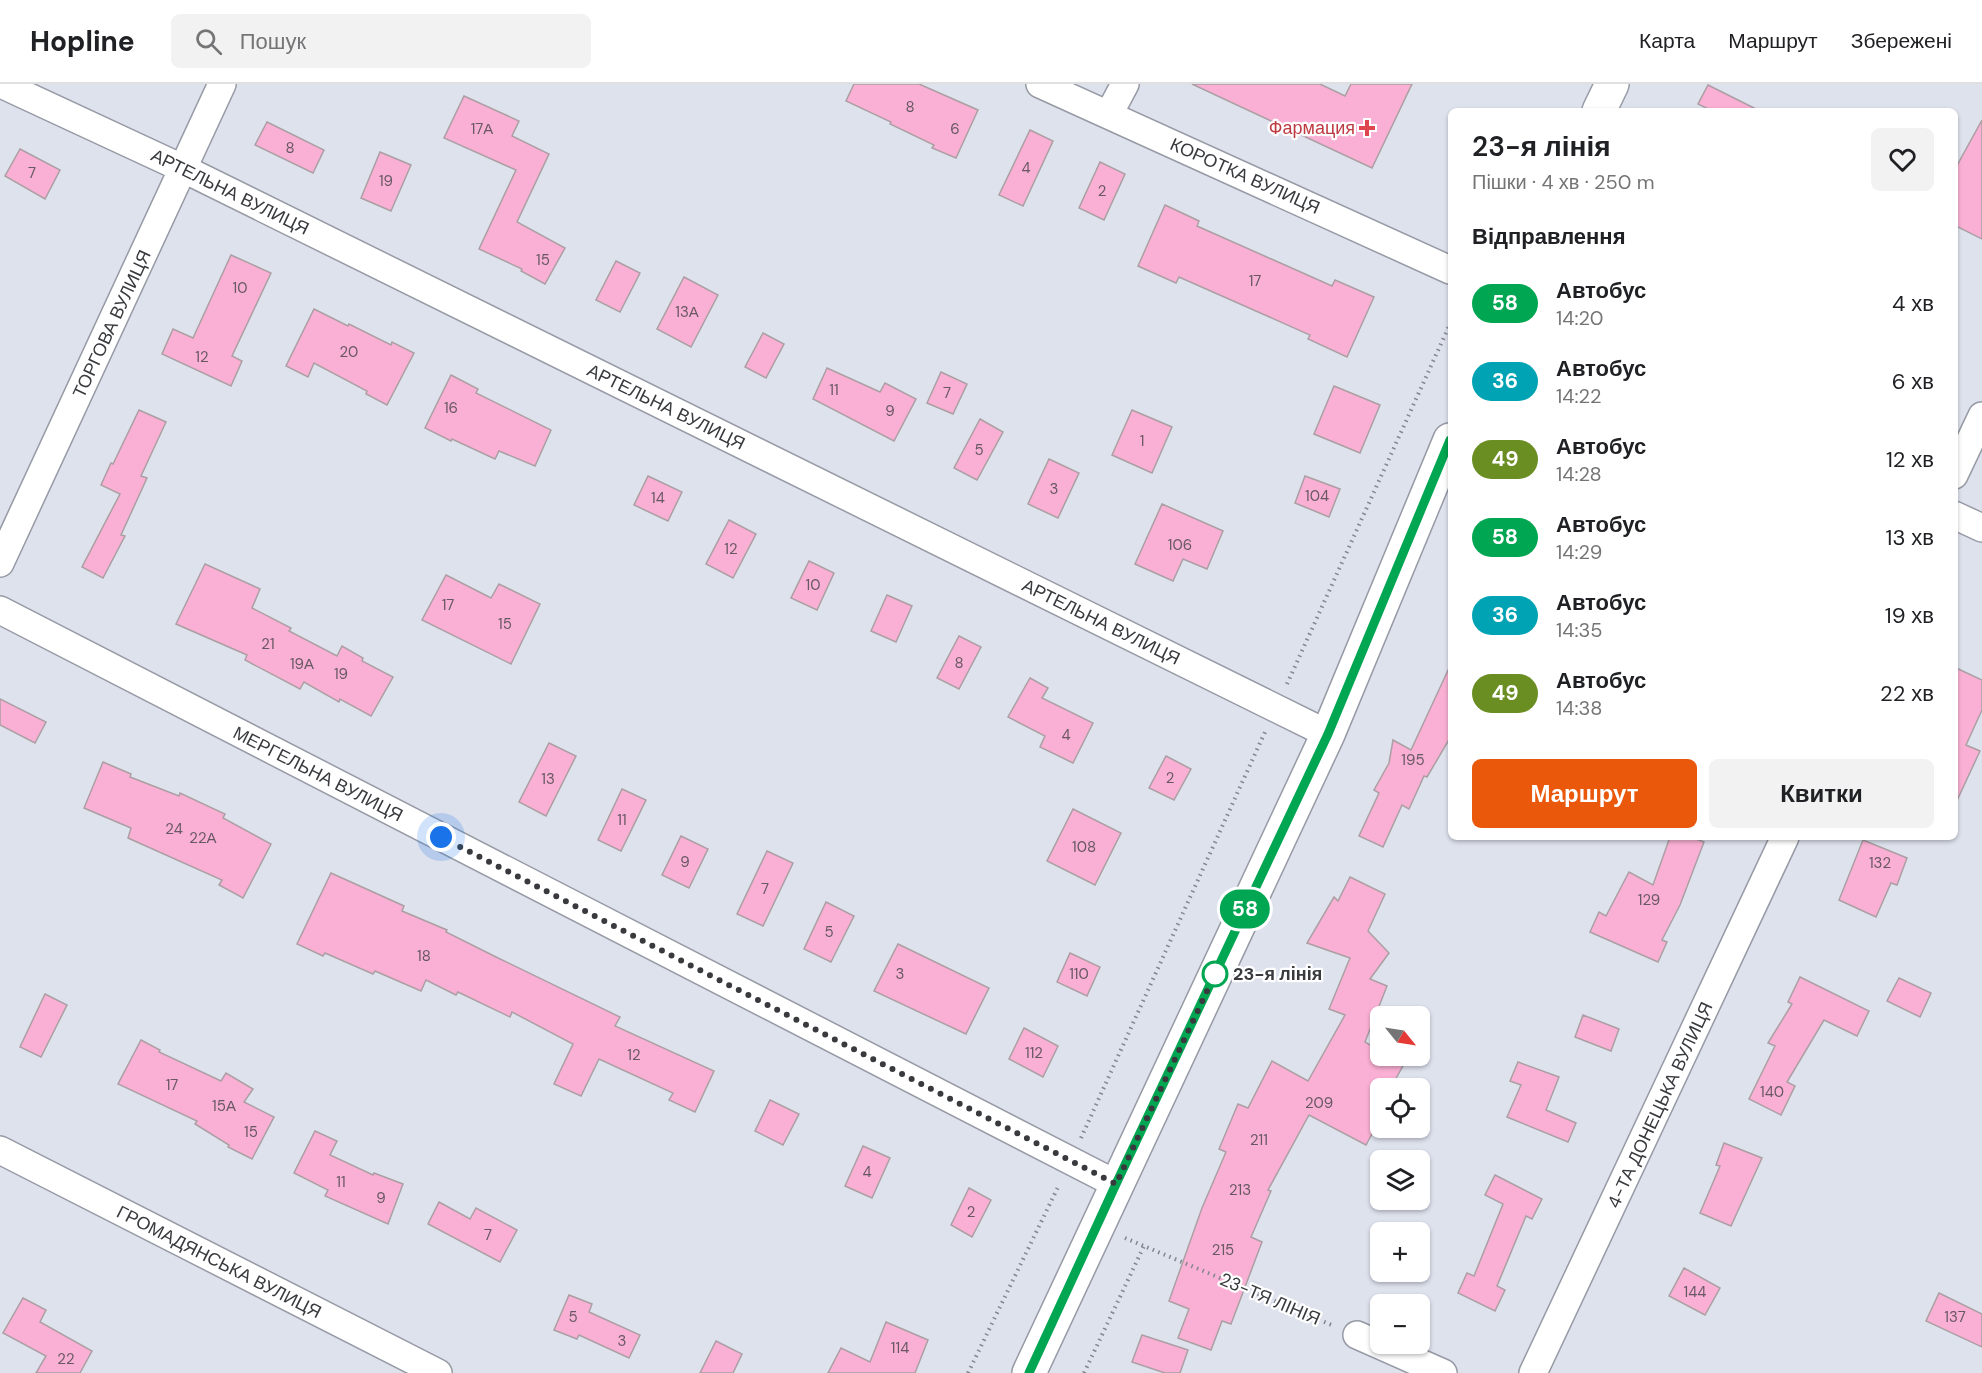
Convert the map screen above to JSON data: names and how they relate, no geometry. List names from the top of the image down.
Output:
{
  "streets": {
    "street": [
      "КОРОТКА ВУЛИЦЯ",
      "АРТЕЛЬНА ВУЛИЦЯ",
      "ТОРГОВА ВУЛИЦЯ",
      "МЕРГЕЛЬНА ВУЛИЦЯ",
      "4-ТА ДОНЕЦЬКА ВУЛИЦЯ",
      "ГРОМАДЯНСЬКА ВУЛИЦЯ"
    ],
    "path": ["23-ТЯ ЛІНІЯ"]
  },
  "crossings": [
    ["АРТЕЛЬНА ВУЛИЦЯ", "ТОРГОВА ВУЛИЦЯ"]
  ],
  "places": {
    "health": ["Фармация"],
    "other": ["23-я лінія"]
  },
  "lines": ["bus line 58"],
  "house_numbers": [
    "8",
    "17А",
    "6",
    "8",
    "4",
    "7",
    "19",
    "2",
    "15",
    "17",
    "10",
    "13А",
    "20",
    "12",
    "11",
    "7",
    "16",
    "9",
    "1",
    "5",
    "3",
    "104",
    "14",
    "106",
    "12",
    "10",
    "17",
    "15",
    "21",
    "8",
    "19А",
    "19",
    "4",
    "195",
    "2",
    "13",
    "11",
    "24",
    "22А",
    "108",
    "9",
    "132",
    "7",
    "129",
    "5",
    "18",
    "3",
    "110",
    "112",
    "12",
    "17",
    "140",
    "209",
    "15А",
    "15",
    "211",
    "4",
    "11",
    "213",
    "9",
    "2",
    "7",
    "215",
    "144",
    "5",
    "137",
    "3",
    "114",
    "22"
  ],
  "north": "bottom right",
  "page": {
    "header": "Hopline",
    "search": "Пошук",
    "nav": ["Карта", "Маршрут", "Збережені"],
    "on_map": "58",
    "heading": [
      ["23-я лінія", "Пішки · 4 хв · 250 m"],
      "Відправлення"
    ],
    "list": [
      {
        "mark": "58",
        "name": "Автобус",
        "note": "14:20",
        "value": "4 хв"
      },
      {
        "mark": "36",
        "name": "Автобус",
        "note": "14:22",
        "value": "6 хв"
      },
      {
        "mark": "49",
        "name": "Автобус",
        "note": "14:28",
        "value": "12 хв"
      },
      {
        "mark": "58",
        "name": "Автобус",
        "note": "14:29",
        "value": "13 хв"
      },
      {
        "mark": "36",
        "name": "Автобус",
        "note": "14:35",
        "value": "19 хв"
      },
      {
        "mark": "49",
        "name": "Автобус",
        "note": "14:38",
        "value": "22 хв"
      }
    ],
    "buttons": ["Маршрут", "Квитки"],
    "map_buttons": ["+", "−"]
  }
}
